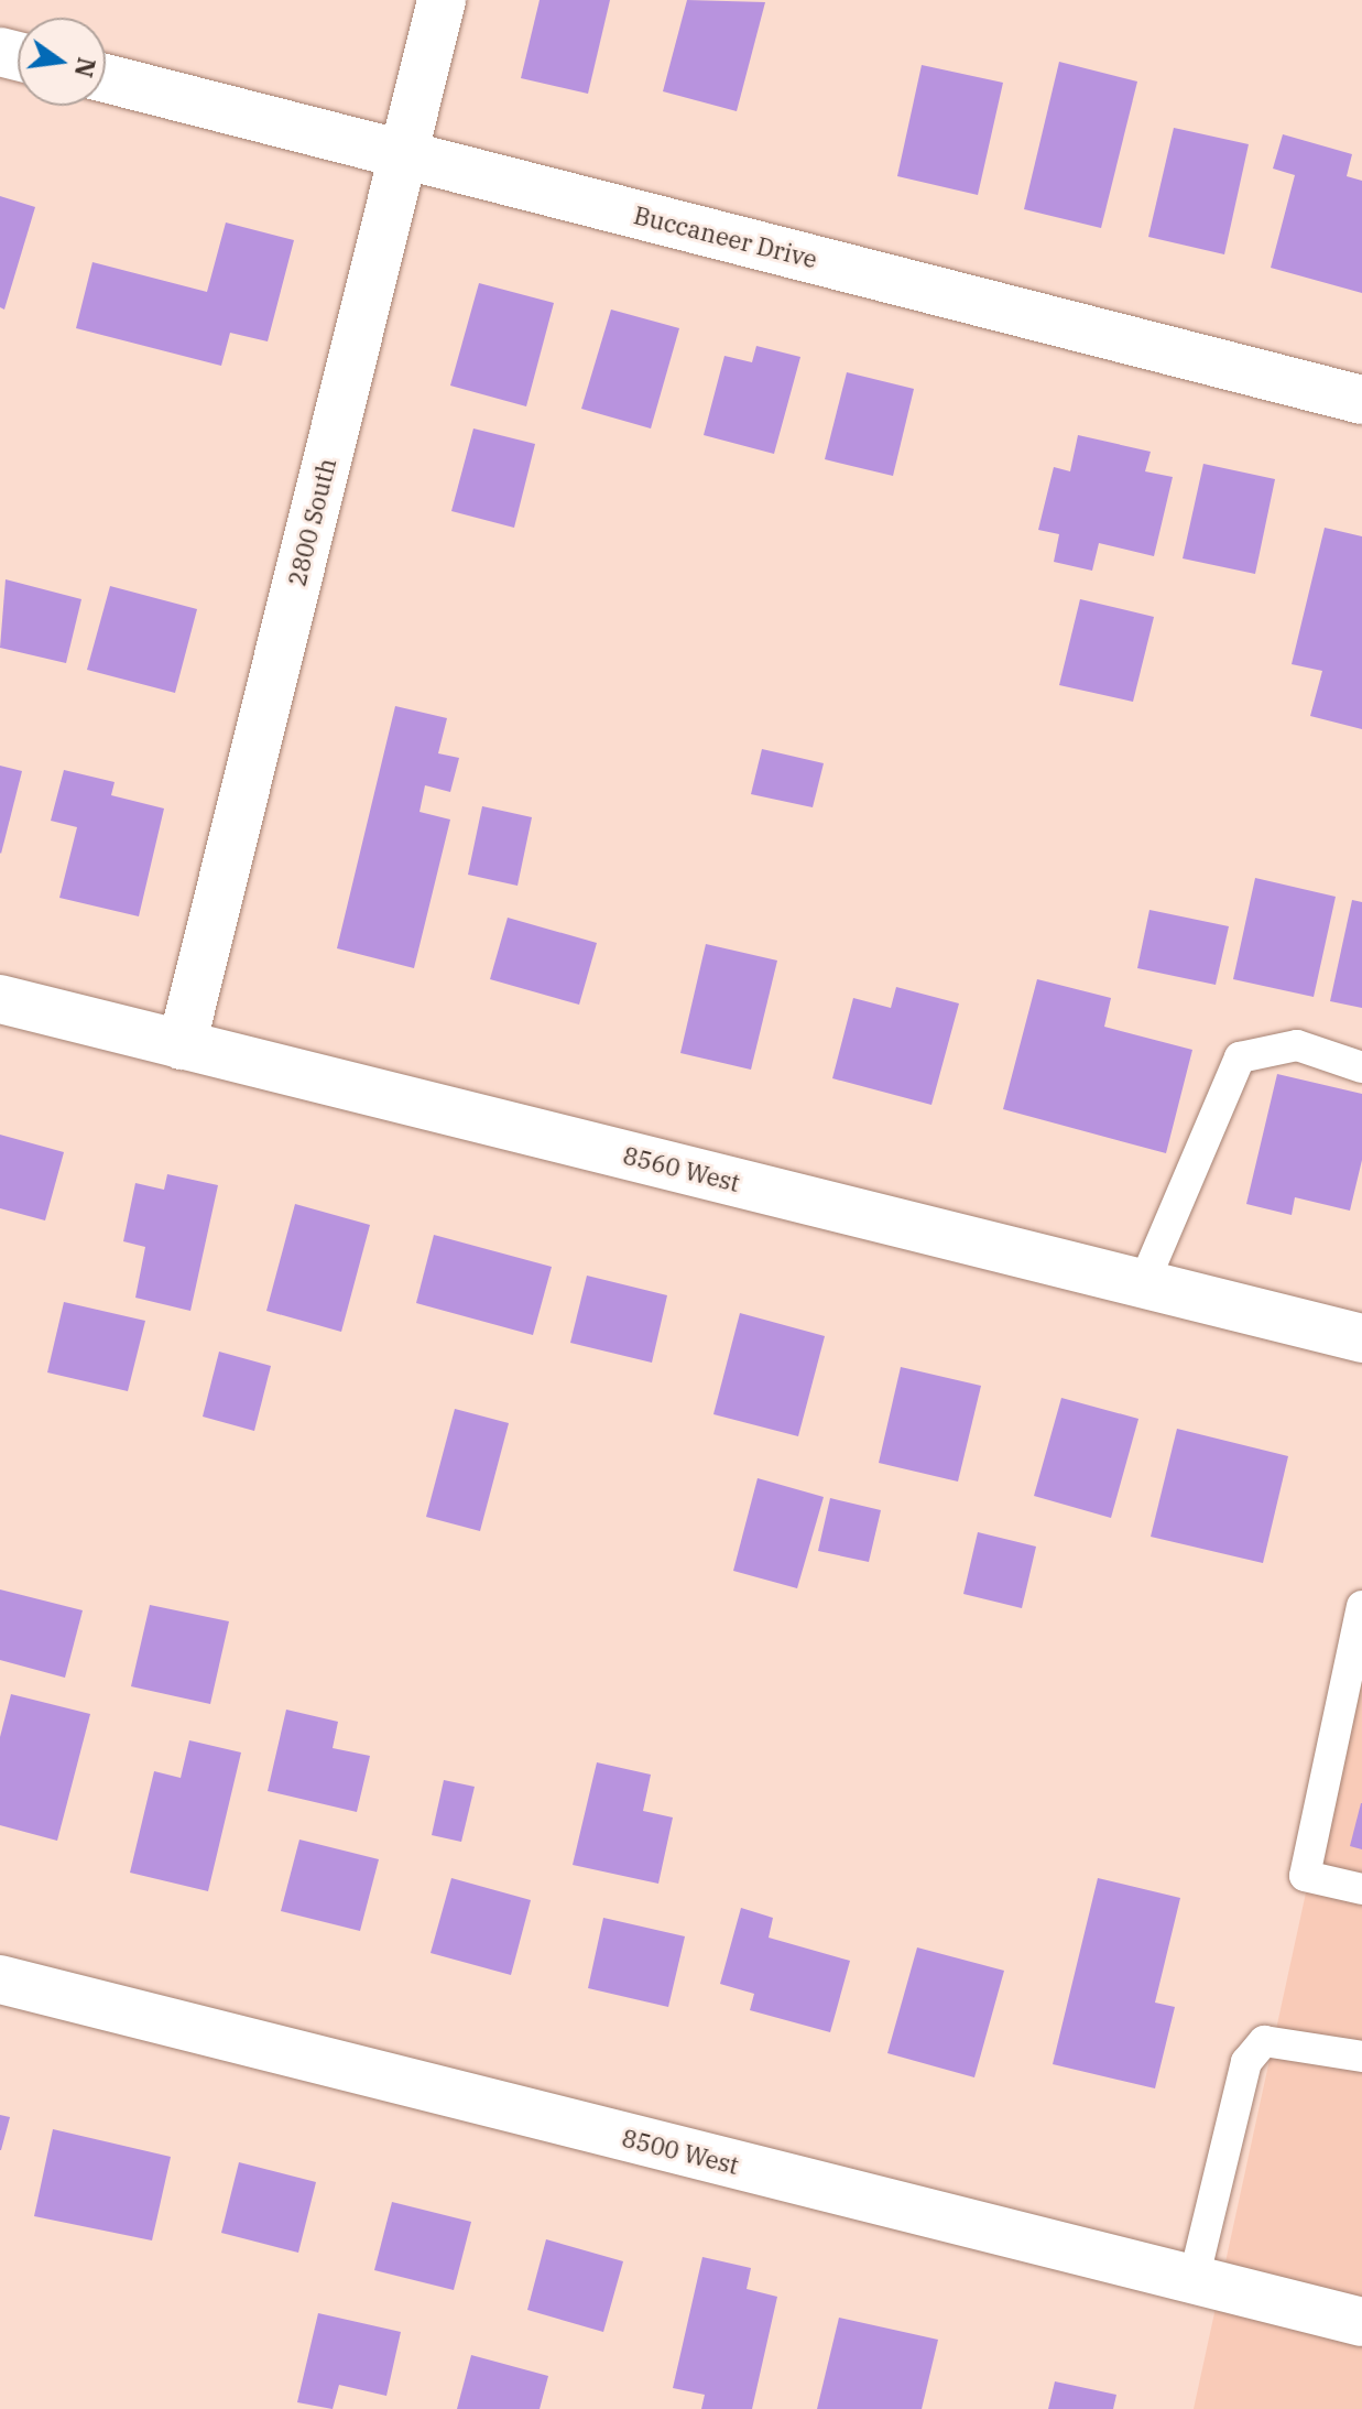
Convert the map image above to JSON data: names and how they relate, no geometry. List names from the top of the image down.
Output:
{
  "streets": {
    "street": [
      "Buccaneer Drive",
      "2800 South",
      "8560 West",
      "8500 West"
    ]
  },
  "crossings": [
    ["Buccaneer Drive", "2800 South"],
    ["2800 South", "8560 West"]
  ],
  "north": "right"
}
